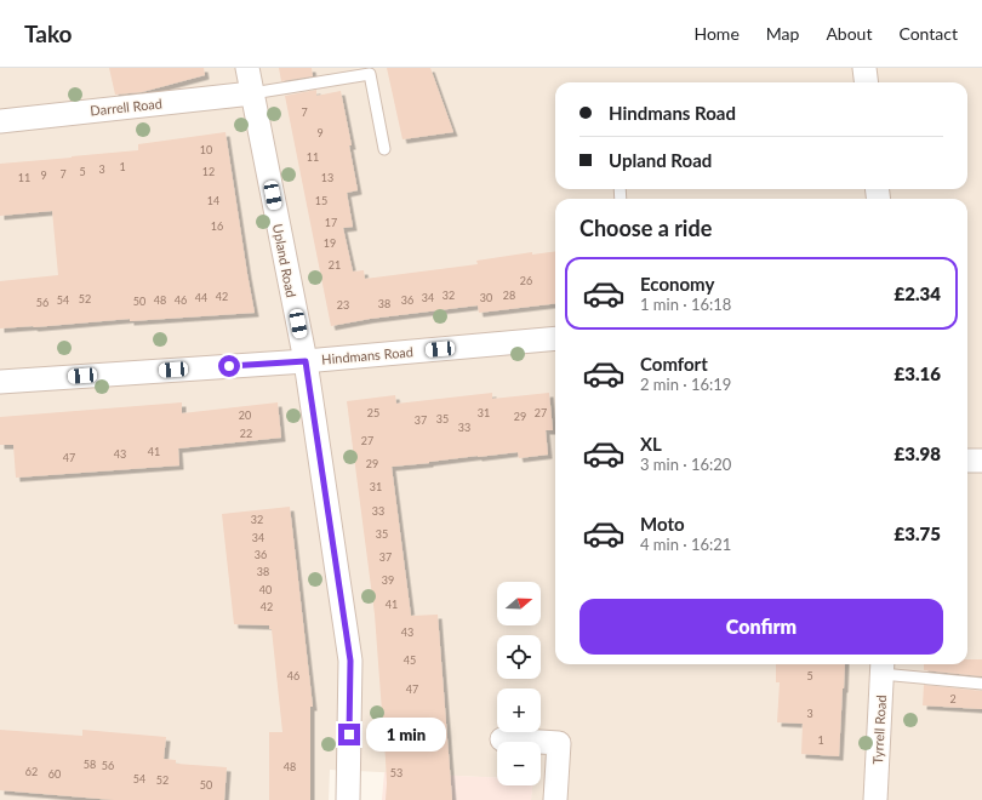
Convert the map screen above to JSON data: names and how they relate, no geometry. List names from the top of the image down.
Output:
{
  "streets": {
    "street": [
      "Darrell Road",
      "Upland Road",
      "Hindmans Road",
      "Tyrrell Road"
    ]
  },
  "crossings": [
    ["Darrell Road", "Upland Road"],
    ["Upland Road", "Hindmans Road"]
  ],
  "house_numbers": [
    "7",
    "9",
    "10",
    "11",
    "1",
    "3",
    "5",
    "12",
    "7",
    "9",
    "11",
    "13",
    "14",
    "15",
    "17",
    "16",
    "19",
    "21",
    "26",
    "32",
    "28",
    "42",
    "44",
    "34",
    "30",
    "52",
    "54",
    "48",
    "46",
    "36",
    "50",
    "56",
    "38",
    "23",
    "25",
    "31",
    "27",
    "20",
    "29",
    "35",
    "37",
    "33",
    "22",
    "27",
    "41",
    "43",
    "47",
    "29",
    "31",
    "33",
    "32",
    "35",
    "34",
    "36",
    "37",
    "38",
    "39",
    "40",
    "41",
    "42",
    "43",
    "45",
    "46",
    "5",
    "47",
    "2",
    "3",
    "1",
    "58",
    "56",
    "48",
    "62",
    "53",
    "60",
    "54",
    "52",
    "50"
  ],
  "north": "right",
  "page": {
    "header": "Tako",
    "nav": [
      "Home",
      "Map",
      "About",
      "Contact"
    ],
    "banner": ["Hindmans Road", "Upland Road"],
    "heading": "Choose a ride",
    "list": [
      {
        "name": "Economy",
        "note": "1 min · 16:18",
        "value": "£2.34"
      },
      {
        "name": "Comfort",
        "note": "2 min · 16:19",
        "value": "£3.16"
      },
      {
        "name": "XL",
        "note": "3 min · 16:20",
        "value": "£3.98"
      },
      {
        "name": "Moto",
        "note": "4 min · 16:21",
        "value": "£3.75"
      }
    ],
    "map_buttons": ["+", "−"],
    "buttons": "Confirm",
    "bubble": "1 min"
  }
}
